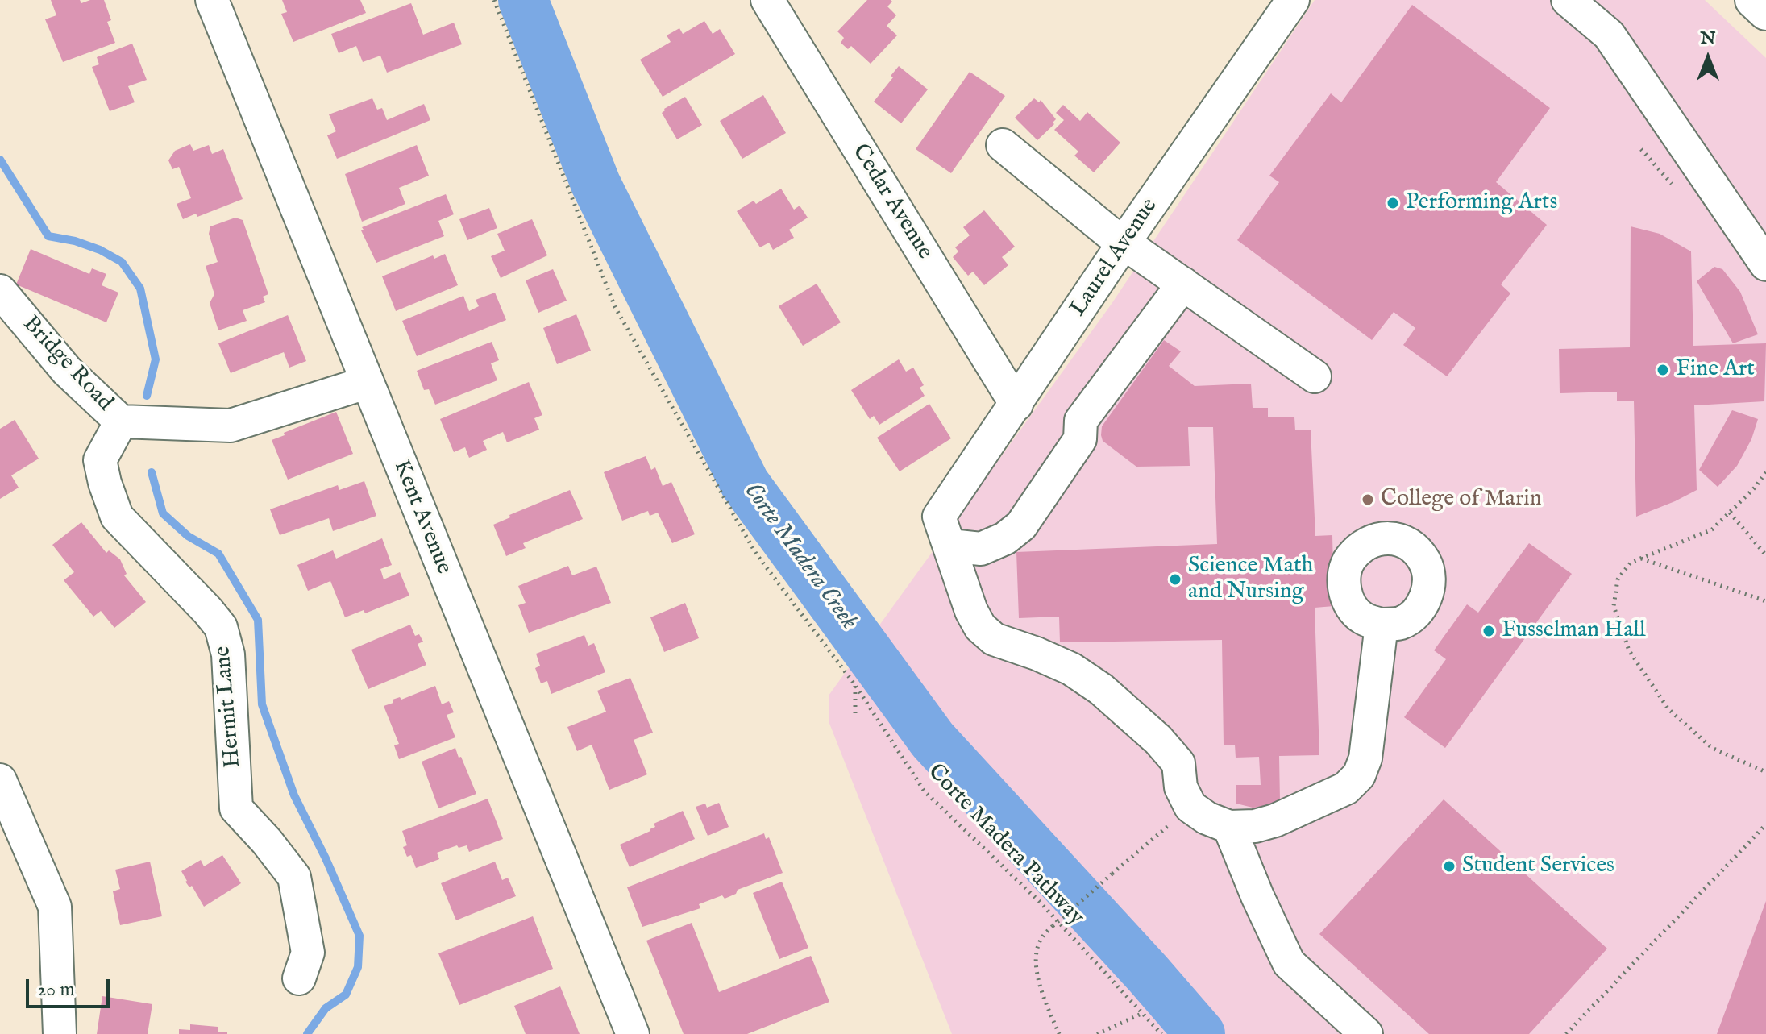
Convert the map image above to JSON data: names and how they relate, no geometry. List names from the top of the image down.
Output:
{
  "streets": {
    "street": [
      "Cedar Avenue",
      "Laurel Avenue",
      "Bridge Road",
      "Kent Avenue",
      "Hermit Lane"
    ],
    "path": ["Corte Madera Pathway"]
  },
  "crossings": [
    ["Cedar Avenue", "Laurel Avenue"],
    ["Bridge Road", "Kent Avenue"],
    ["Bridge Road", "Hermit Lane"]
  ],
  "water": ["Corte Madera Creek"],
  "places": [
    "Performing Arts",
    "Fine Art",
    "College of Marin",
    "Science Math and Nursing",
    "Fusselman Hall",
    "Student Services"
  ],
  "scale_bar": "20 m",
  "north": "top"
}
